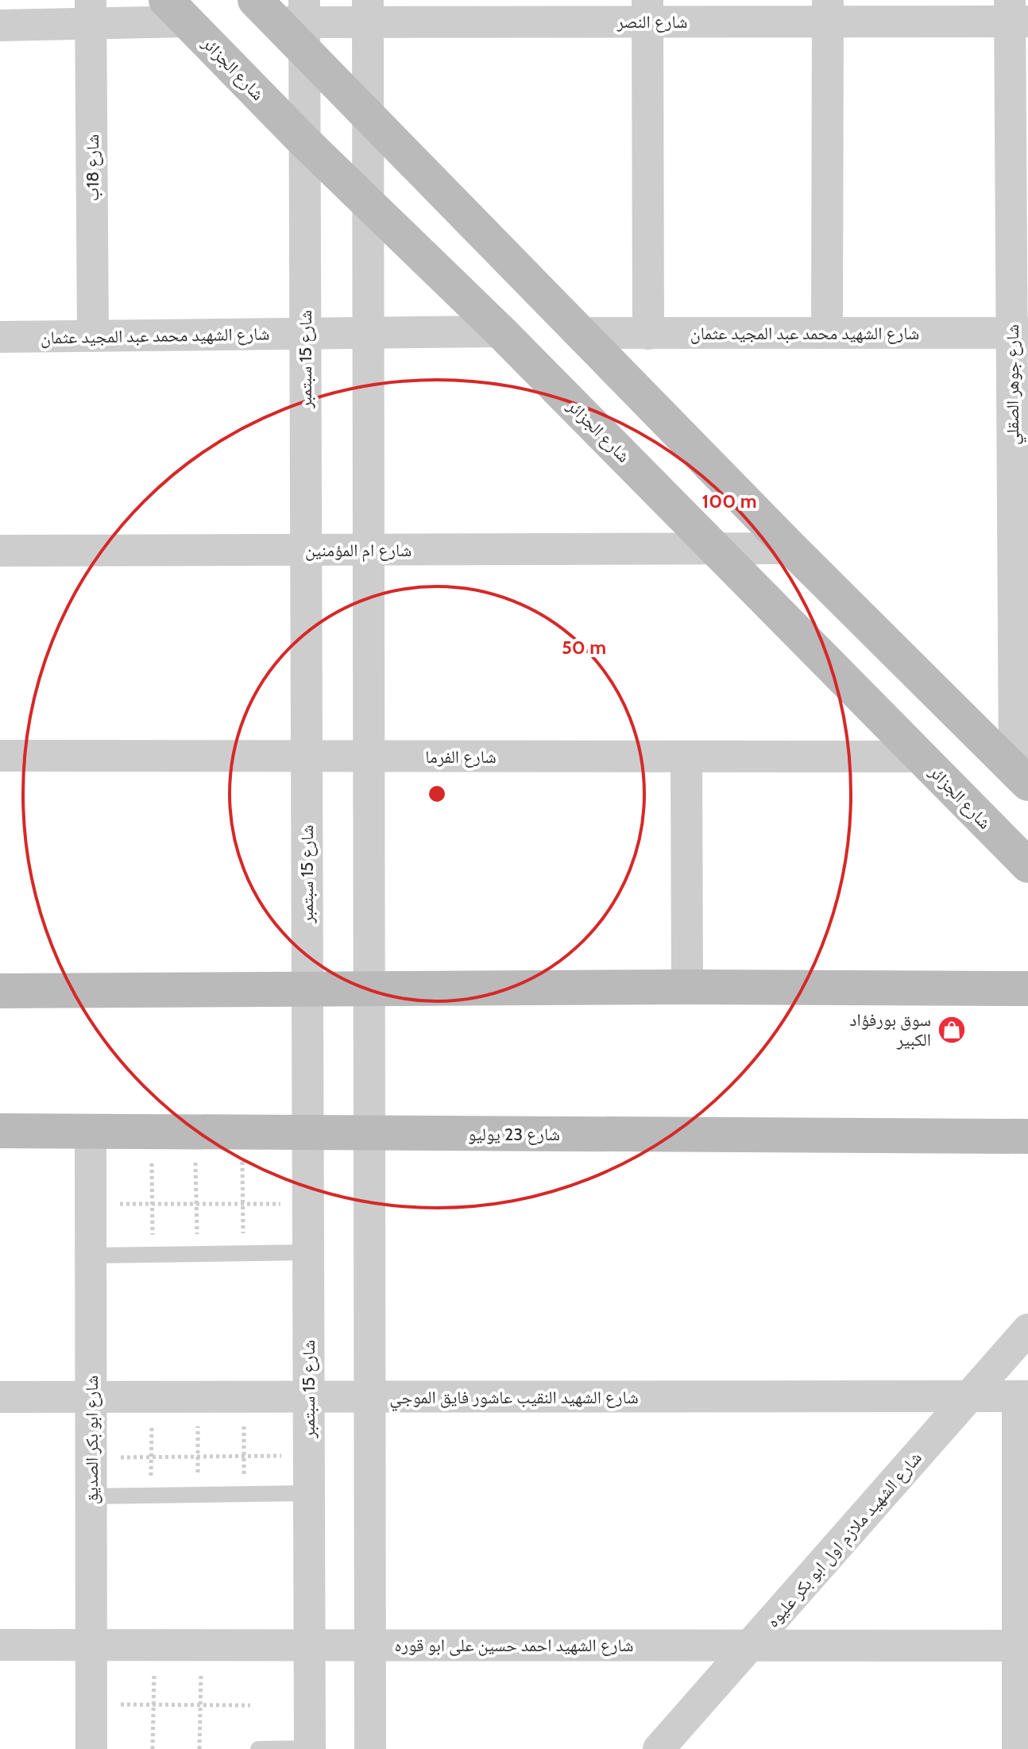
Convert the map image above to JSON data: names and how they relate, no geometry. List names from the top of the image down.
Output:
{
  "streets": {
    "main road": ["شارع الجزائر", "شارع 23 يوليو"],
    "street": [
      "شارع النصر",
      "شارع 18ب",
      "شارع الشهيد محمد عبد المجيد عثمان",
      "شارع 15 سبتمبر",
      "شارع جوهر الصقلي",
      "شارع ام المؤمنين",
      "شارع الفرما",
      "شارع الشهيد النقيب عاشور فايق الموجي",
      "شارع ابو بكر الصديق",
      "شارع الشهيد ملازم اول ابو بكر عليوه",
      "شارع الشهيد احمد حسين على ابو قوره"
    ]
  },
  "crossings": [
    ["شارع النصر", "شارع 15 سبتمبر"],
    ["شارع النصر", "شارع جوهر الصقلي"],
    ["شارع الجزائر", "شارع الشهيد محمد عبد المجيد عثمان"],
    ["شارع الجزائر", "شارع 15 سبتمبر"],
    ["شارع الجزائر", "شارع ام المؤمنين"],
    ["شارع الجزائر", "شارع الفرما"],
    ["شارع 18ب", "شارع الشهيد محمد عبد المجيد عثمان"],
    ["شارع الشهيد محمد عبد المجيد عثمان", "شارع 15 سبتمبر"],
    ["شارع الشهيد محمد عبد المجيد عثمان", "شارع جوهر الصقلي"],
    ["شارع 15 سبتمبر", "شارع ام المؤمنين"],
    ["شارع 15 سبتمبر", "شارع الفرما"],
    ["شارع 15 سبتمبر", "شارع 23 يوليو"],
    ["شارع 15 سبتمبر", "شارع الشهيد النقيب عاشور فايق الموجي"],
    ["شارع 15 سبتمبر", "شارع الشهيد احمد حسين على ابو قوره"],
    ["شارع 23 يوليو", "شارع ابو بكر الصديق"],
    ["شارع الشهيد النقيب عاشور فايق الموجي", "شارع ابو بكر الصديق"],
    ["شارع الشهيد النقيب عاشور فايق الموجي", "شارع الشهيد ملازم اول ابو بكر عليوه"],
    ["شارع ابو بكر الصديق", "شارع الشهيد احمد حسين على ابو قوره"],
    ["شارع الشهيد ملازم اول ابو بكر عليوه", "شارع الشهيد احمد حسين على ابو قوره"]
  ],
  "places": {
    "shop": ["سوق بورفؤاد الكبير"]
  },
  "rings": ["100 m", "50 m"]
}
